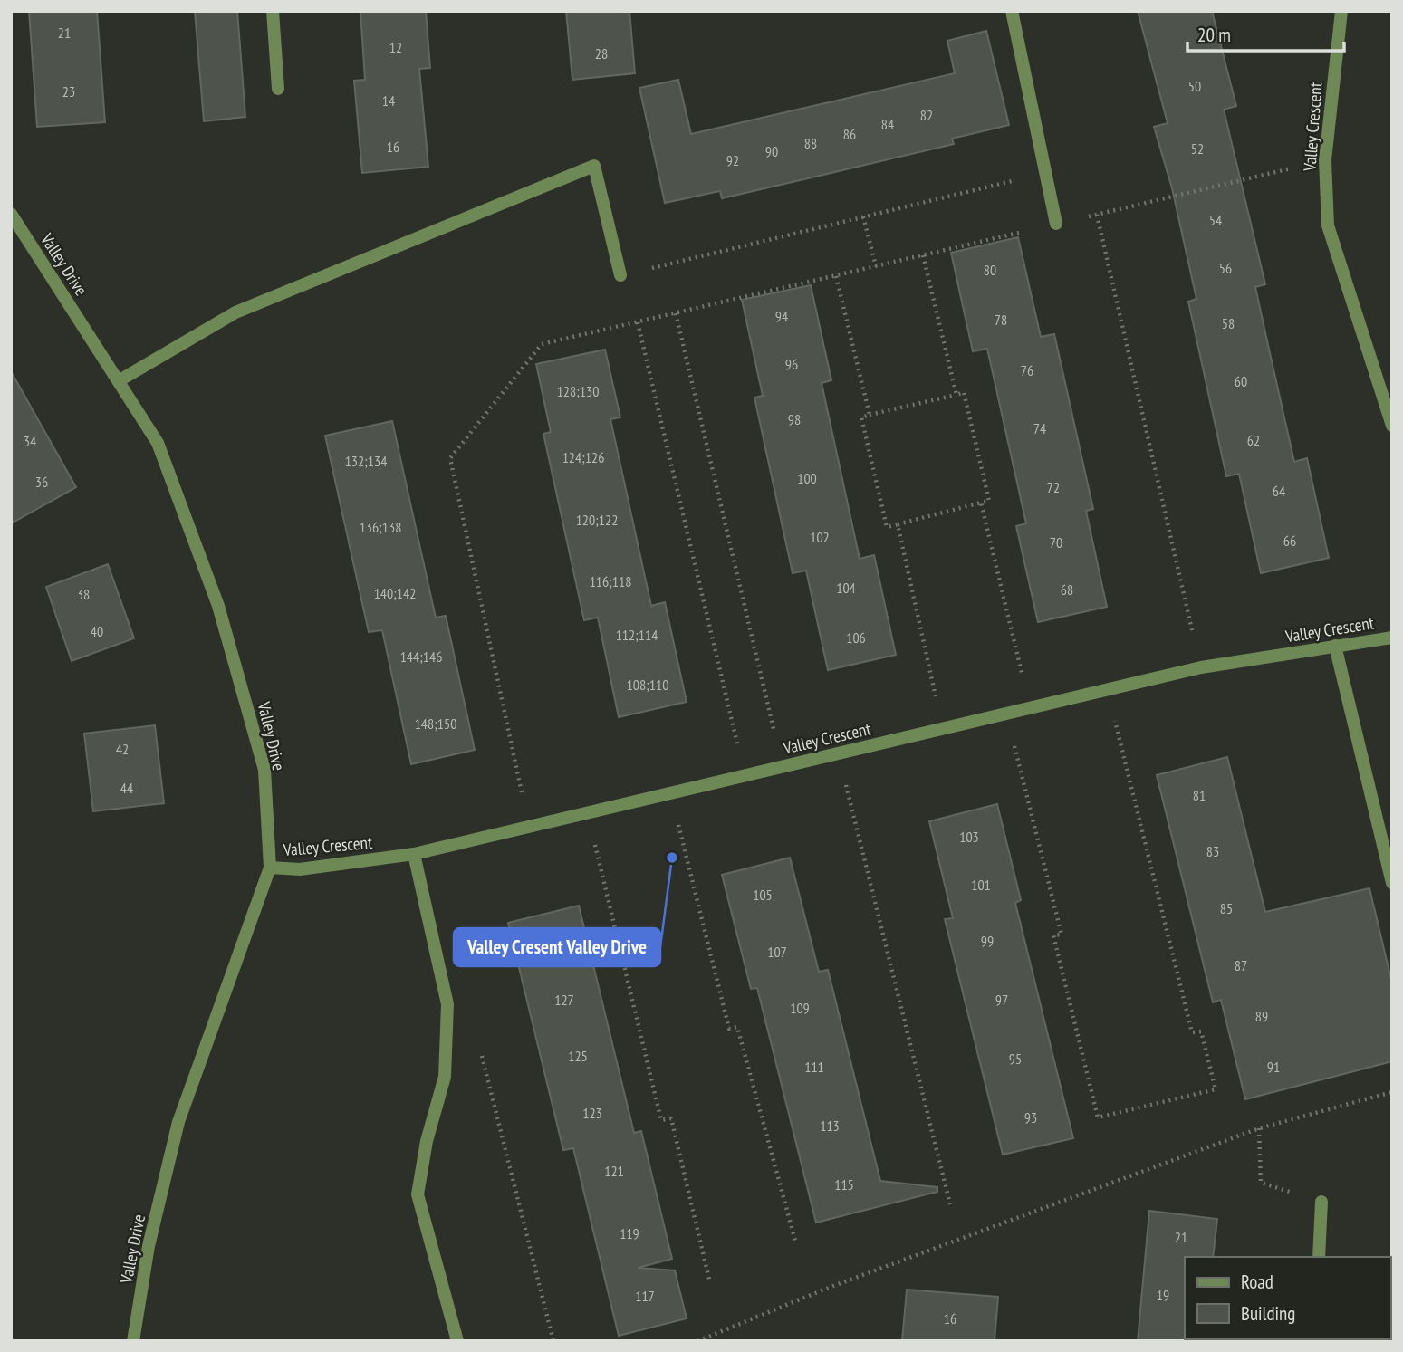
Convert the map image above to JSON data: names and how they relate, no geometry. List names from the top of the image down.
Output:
{
  "streets": {
    "street": ["Valley Crescent", "Valley Drive"]
  },
  "crossings": [
    ["Valley Crescent", "Valley Drive"]
  ],
  "places": ["Valley Cresent Valley Drive"],
  "house_numbers": [
    "21",
    "12",
    "28",
    "50",
    "23",
    "14",
    "82",
    "84",
    "86",
    "88",
    "16",
    "52",
    "90",
    "92",
    "54",
    "56",
    "80",
    "94",
    "78",
    "58",
    "96",
    "76",
    "60",
    "128;130",
    "98",
    "74",
    "62",
    "34",
    "124;126",
    "132;134",
    "100",
    "36",
    "72",
    "64",
    "120;122",
    "136;138",
    "102",
    "66",
    "70",
    "116;118",
    "104",
    "68",
    "140;142",
    "38",
    "40",
    "112;114",
    "106",
    "144;146",
    "108;110",
    "148;150",
    "42",
    "44",
    "81",
    "103",
    "83",
    "101",
    "105",
    "85",
    "99",
    "107",
    "87",
    "127",
    "97",
    "109",
    "89",
    "125",
    "95",
    "111",
    "91",
    "123",
    "93",
    "113",
    "121",
    "115",
    "119",
    "21",
    "19",
    "117",
    "16"
  ],
  "legend": ["Road", "Building"],
  "scale_bar": "20 m"
}
